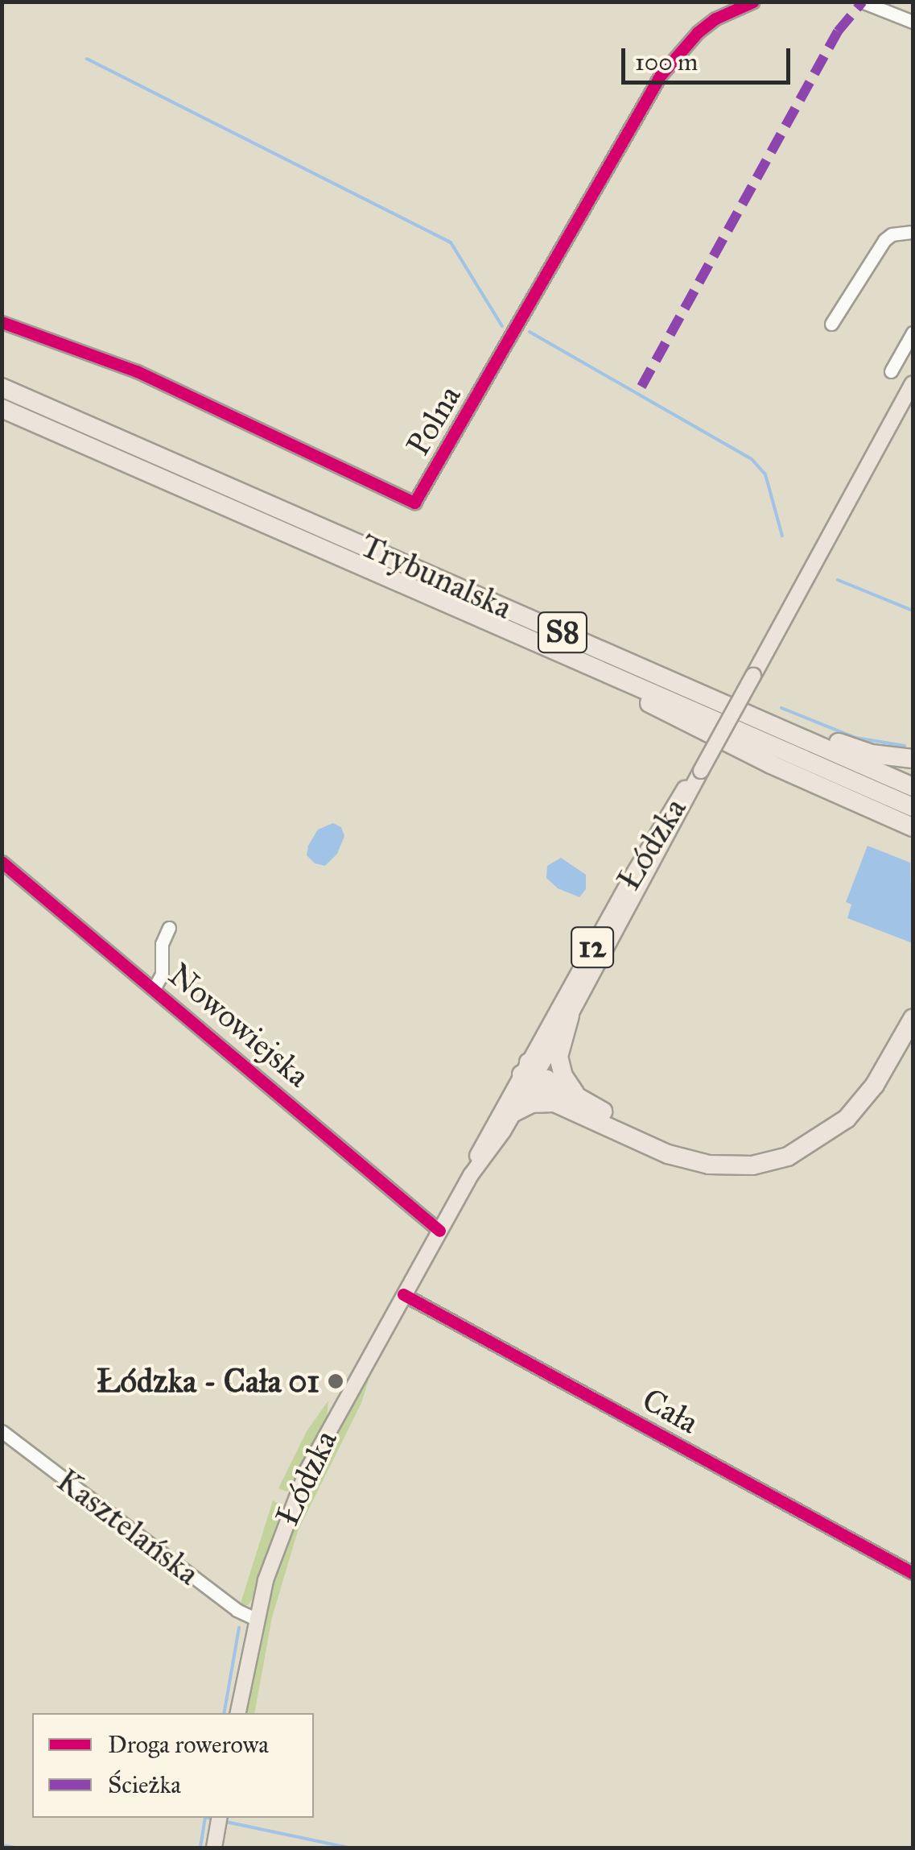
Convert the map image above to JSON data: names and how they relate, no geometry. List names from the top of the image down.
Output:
{
  "streets": {
    "highway": ["Trybunalska", "S8", "12"],
    "main road": ["Łódzka"],
    "street": [
      "Polna",
      "Nowowiejska",
      "Cała",
      "Kasztelańska"
    ]
  },
  "crossings": [
    ["Łódzka", "12"],
    ["Łódzka", "Nowowiejska"],
    ["Łódzka", "Cała"],
    ["Łódzka", "Kasztelańska"]
  ],
  "places": ["Łódzka - Cała 01"],
  "legend": ["Droga rowerowa", "Ścieżka"],
  "scale_bar": "100 m"
}
